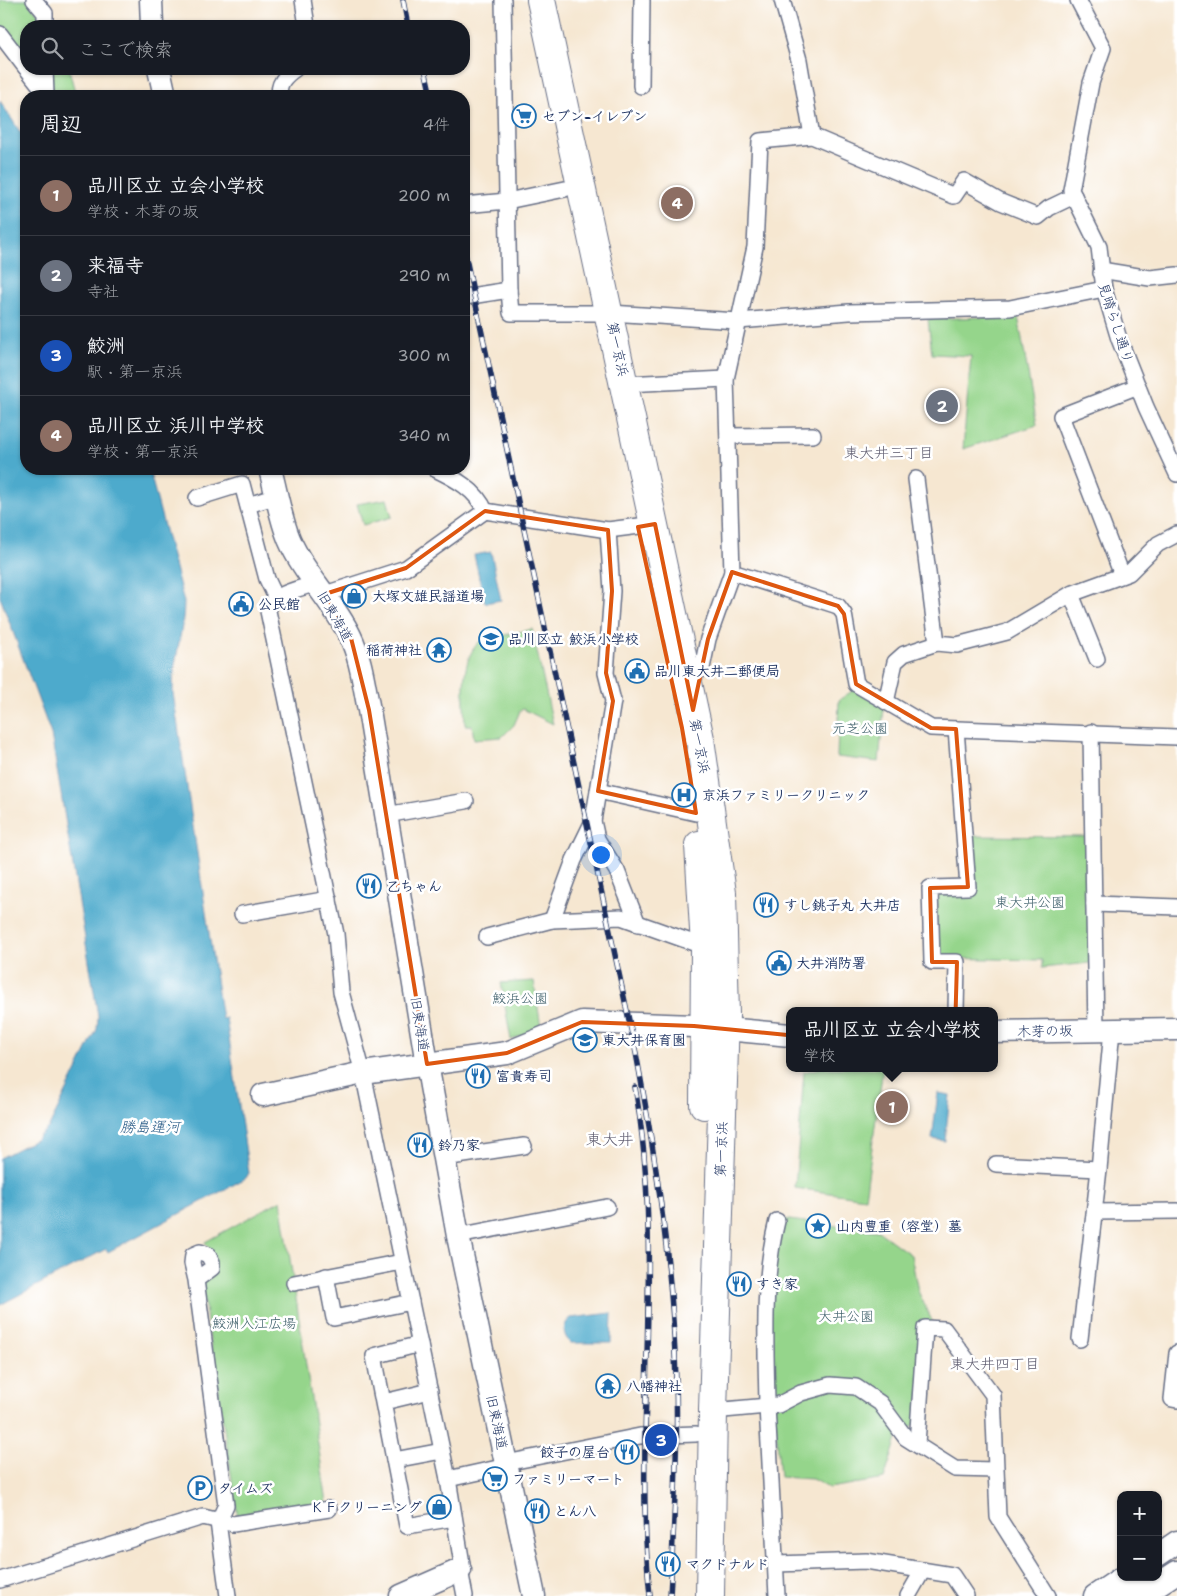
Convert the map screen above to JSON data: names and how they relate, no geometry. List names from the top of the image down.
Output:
{
  "streets": {
    "highway": ["第一京浜"],
    "street": ["見晴らし通り", "旧東海道", "木芽の坂"]
  },
  "districts": ["東大井三丁目", "東大井", "東大井四丁目"],
  "water": ["勝島運河"],
  "parks": [
    "元芝公園",
    "東大井公園",
    "鮫浜公園",
    "大井公園",
    "鮫洲入江広場"
  ],
  "places": {
    "supermarket": ["セブン-イレブン", "ファミリーマート"],
    "shop": ["大塚文雄民謡道場", "ＫＦクリーニング"],
    "public building": ["公民館", "品川東大井二郵便局", "大井消防署"],
    "school or university": ["品川区立 鮫浜小学校", "東大井保育園"],
    "temple": ["稲荷神社", "八幡神社"],
    "hospital": ["京浜ファミリークリニック"],
    "restaurant": [
      "乙ちゃん",
      "すし銚子丸 大井店",
      "富貴寿司",
      "鈴乃家",
      "すき家",
      "餃子の屋台",
      "とん八",
      "マクドナルド"
    ],
    "place": ["山内豊重（容堂）墓"],
    "parking": ["タイムズ"]
  },
  "page": {
    "search": "ここで検索",
    "heading": ["周辺", "4件"],
    "list": [
      {
        "mark": "1",
        "name": "品川区立 立会小学校",
        "note": "学校 · 木芽の坂",
        "value": "200 m"
      },
      {
        "mark": "2",
        "name": "来福寺",
        "note": "寺社",
        "value": "290 m"
      },
      {
        "mark": "3",
        "name": "鮫洲",
        "note": "駅 · 第一京浜",
        "value": "300 m"
      },
      {
        "mark": "4",
        "name": "品川区立 浜川中学校",
        "note": "学校 · 第一京浜",
        "value": "340 m"
      }
    ],
    "pins": [
      "4",
      "2",
      "1",
      "3"
    ],
    "popup": ["品川区立 立会小学校", "学校"],
    "map_buttons": ["+", "−"]
  }
}
